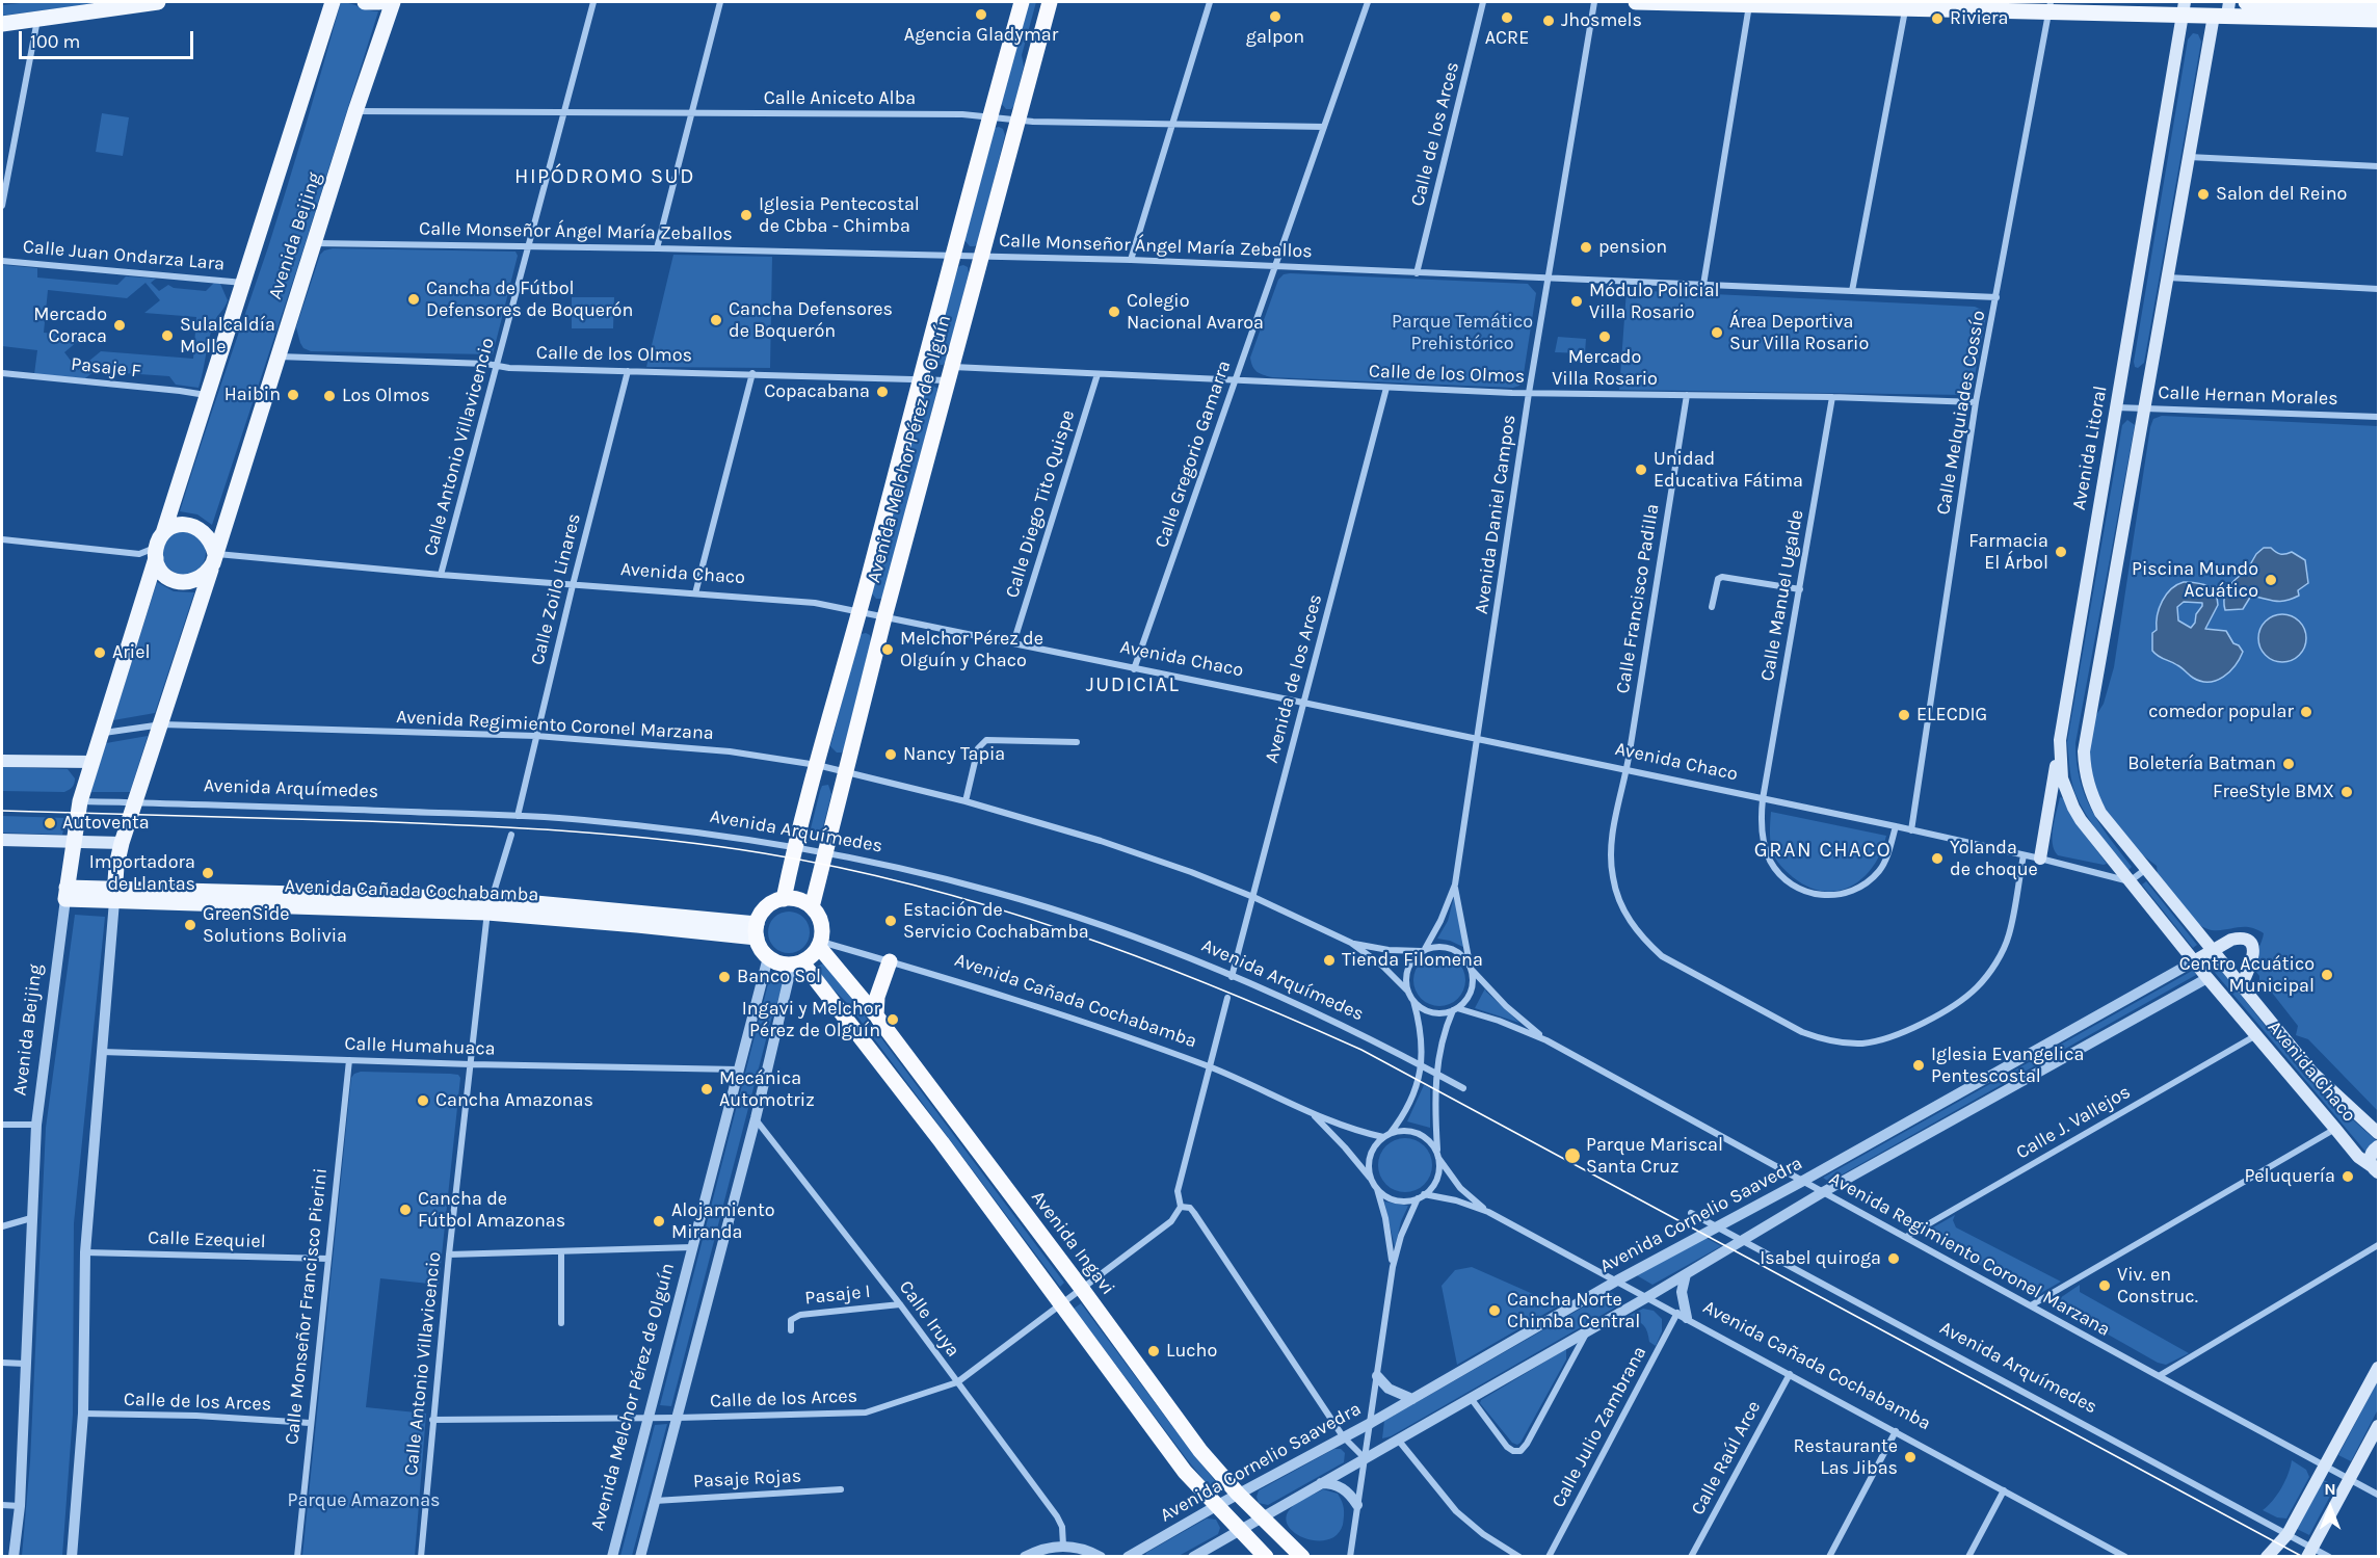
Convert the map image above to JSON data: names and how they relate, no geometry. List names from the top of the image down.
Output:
{
  "streets": {
    "highway": ["Avenida Melchor Pérez de Olguín", "Avenida Ingavi"],
    "main road": [
      "Avenida Beijing",
      "Avenida Litoral",
      "Avenida Chaco",
      "Avenida Cañada Cochabamba"
    ],
    "street": [
      "Calle Aniceto Alba",
      "Calle de los Arces",
      "Calle Monseñor Ángel María Zeballos",
      "Calle Juan Ondarza Lara",
      "Calle de los Olmos",
      "Pasaje F",
      "Calle Hernan Morales",
      "Calle Melquiades Cossío",
      "Calle Antonio Villavicencio",
      "Calle Gregorio Gamarra",
      "Calle Diego Tito Quispe",
      "Avenida Daniel Campos",
      "Calle Zoilo Linares",
      "Calle Manuel Ugalde",
      "Calle Francisco Padilla",
      "Avenida de los Arces",
      "Avenida Regimiento Coronel Marzana",
      "Avenida Arquímedes",
      "Calle Humahuaca",
      "Calle J. Vallejos",
      "Avenida Cornelio Saavedra",
      "Calle Ezequiel",
      "Pasaje I",
      "Calle Monseñor Francisco Pierini",
      "Calle Iruya",
      "Calle Julio Zambrana",
      "Calle Raúl Arce",
      "Pasaje Rojas"
    ]
  },
  "crossings": [
    ["Calle Aniceto Alba", "Avenida Beijing"],
    ["Calle Aniceto Alba", "Calle Antonio Villavicencio"],
    ["Calle Aniceto Alba", "Avenida Melchor Pérez de Olguín"],
    ["Calle Aniceto Alba", "Calle Gregorio Gamarra"],
    ["Calle de los Arces", "Calle Monseñor Ángel María Zeballos"],
    ["Calle de los Arces", "Avenida Beijing"],
    ["Calle de los Arces", "Calle Antonio Villavicencio"],
    ["Calle de los Arces", "Avenida Melchor Pérez de Olguín"],
    ["Calle de los Arces", "Avenida Ingavi"],
    ["Calle de los Arces", "Calle Monseñor Francisco Pierini"],
    ["Calle de los Arces", "Calle Iruya"],
    ["Calle Monseñor Ángel María Zeballos", "Avenida Beijing"],
    ["Calle Monseñor Ángel María Zeballos", "Calle Melquiades Cossío"],
    ["Calle Monseñor Ángel María Zeballos", "Calle Antonio Villavicencio"],
    ["Calle Monseñor Ángel María Zeballos", "Avenida Melchor Pérez de Olguín"],
    ["Calle Monseñor Ángel María Zeballos", "Calle Gregorio Gamarra"],
    ["Calle Monseñor Ángel María Zeballos", "Avenida Daniel Campos"],
    ["Avenida Beijing", "Calle Juan Ondarza Lara"],
    ["Avenida Beijing", "Calle de los Olmos"],
    ["Avenida Beijing", "Pasaje F"],
    ["Avenida Beijing", "Avenida Chaco"],
    ["Avenida Beijing", "Avenida Regimiento Coronel Marzana"],
    ["Avenida Beijing", "Avenida Arquímedes"],
    ["Avenida Beijing", "Avenida Cañada Cochabamba"],
    ["Avenida Beijing", "Calle Humahuaca"],
    ["Avenida Beijing", "Calle Ezequiel"],
    ["Calle de los Olmos", "Calle Melquiades Cossío"],
    ["Calle de los Olmos", "Calle Antonio Villavicencio"],
    ["Calle de los Olmos", "Avenida Melchor Pérez de Olguín"],
    ["Calle de los Olmos", "Calle Gregorio Gamarra"],
    ["Calle de los Olmos", "Calle Diego Tito Quispe"],
    ["Calle de los Olmos", "Avenida Daniel Campos"],
    ["Calle de los Olmos", "Calle Zoilo Linares"],
    ["Calle de los Olmos", "Calle Manuel Ugalde"],
    ["Calle de los Olmos", "Calle Francisco Padilla"],
    ["Calle de los Olmos", "Avenida de los Arces"],
    ["Calle Hernan Morales", "Avenida Litoral"],
    ["Calle Melquiades Cossío", "Avenida Chaco"],
    ["Calle Antonio Villavicencio", "Avenida Chaco"],
    ["Calle Antonio Villavicencio", "Avenida Cañada Cochabamba"],
    ["Calle Antonio Villavicencio", "Calle Humahuaca"],
    ["Avenida Litoral", "Avenida Chaco"],
    ["Avenida Melchor Pérez de Olguín", "Avenida Chaco"],
    ["Avenida Melchor Pérez de Olguín", "Avenida Regimiento Coronel Marzana"],
    ["Avenida Melchor Pérez de Olguín", "Avenida Arquímedes"],
    ["Avenida Melchor Pérez de Olguín", "Avenida Cañada Cochabamba"],
    ["Avenida Melchor Pérez de Olguín", "Calle Humahuaca"],
    ["Avenida Melchor Pérez de Olguín", "Avenida Ingavi"],
    ["Calle Gregorio Gamarra", "Avenida Chaco"],
    ["Calle Diego Tito Quispe", "Avenida Chaco"],
    ["Avenida Daniel Campos", "Avenida Chaco"],
    ["Avenida Daniel Campos", "Avenida Regimiento Coronel Marzana"],
    ["Avenida Chaco", "Calle Zoilo Linares"],
    ["Avenida Chaco", "Calle Manuel Ugalde"],
    ["Avenida Chaco", "Calle Francisco Padilla"],
    ["Avenida Chaco", "Avenida de los Arces"],
    ["Avenida Chaco", "Calle J. Vallejos"],
    ["Avenida Chaco", "Avenida Cornelio Saavedra"],
    ["Calle Zoilo Linares", "Avenida Regimiento Coronel Marzana"],
    ["Calle Zoilo Linares", "Avenida Arquímedes"],
    ["Avenida de los Arces", "Avenida Regimiento Coronel Marzana"],
    ["Avenida de los Arces", "Avenida Arquímedes"],
    ["Avenida Regimiento Coronel Marzana", "Calle J. Vallejos"],
    ["Avenida Regimiento Coronel Marzana", "Avenida Cornelio Saavedra"],
    ["Avenida Arquímedes", "Avenida Cornelio Saavedra"],
    ["Avenida Cañada Cochabamba", "Avenida Cornelio Saavedra"],
    ["Avenida Cañada Cochabamba", "Avenida Ingavi"],
    ["Avenida Cañada Cochabamba", "Calle Julio Zambrana"],
    ["Avenida Cañada Cochabamba", "Calle Raúl Arce"],
    ["Calle Humahuaca", "Calle Monseñor Francisco Pierini"],
    ["Avenida Cornelio Saavedra", "Avenida Ingavi"],
    ["Calle Ezequiel", "Calle Monseñor Francisco Pierini"],
    ["Pasaje I", "Calle Iruya"]
  ],
  "districts": ["HIPÓDROMO SUD", "JUDICIAL", "GRAN CHACO"],
  "parks": ["Parque Temático Prehistórico", "Parque Amazonas"],
  "places": [
    "Agencia Gladymar",
    "galpon",
    "ACRE",
    "Riviera",
    "Jhosmels",
    "Salon del Reino",
    "Iglesia Pentecostal de Cbba - Chimba",
    "pension",
    "Cancha de Fútbol Defensores de Boquerón",
    "Módulo Policial Villa Rosario",
    "Colegio Nacional Avaroa",
    "Cancha Defensores de Boquerón",
    "Mercado Coraca",
    "Área Deportiva Sur Villa Rosario",
    "Sulalcaldía Molle",
    "Mercado Villa Rosario",
    "Copacabana",
    "Haibin",
    "Los Olmos",
    "Unidad Educativa Fátima",
    "Farmacia El Árbol",
    "Piscina Mundo Acuático",
    "Melchor Pérez de Olguín y Chaco",
    "Ariel",
    "comedor popular",
    "ELECDIG",
    "Nancy Tapia",
    "Boletería Batman",
    "FreeStyle BMX",
    "Autoventa",
    "Yolanda de choque",
    "Importadora de Llantas",
    "Estación de Servicio Cochabamba",
    "GreenSide Solutions Bolivia",
    "Tienda Filomena",
    "Centro Acuático Municipal",
    "Banco Sol",
    "Ingavi y Melchor Pérez de Olguín",
    "Iglesia Evangelica Pentescostal",
    "Mecánica Automotriz",
    "Cancha Amazonas",
    "Parque Mariscal Santa Cruz",
    "Peluquería",
    "Cancha de Fútbol Amazonas",
    "Alojamiento Miranda",
    "Isabel quiroga",
    "Viv. en Construc.",
    "Cancha Norte Chimba Central",
    "Lucho",
    "Restaurante Las Jibas"
  ],
  "scale_bar": "100 m",
  "north": "top"
}
